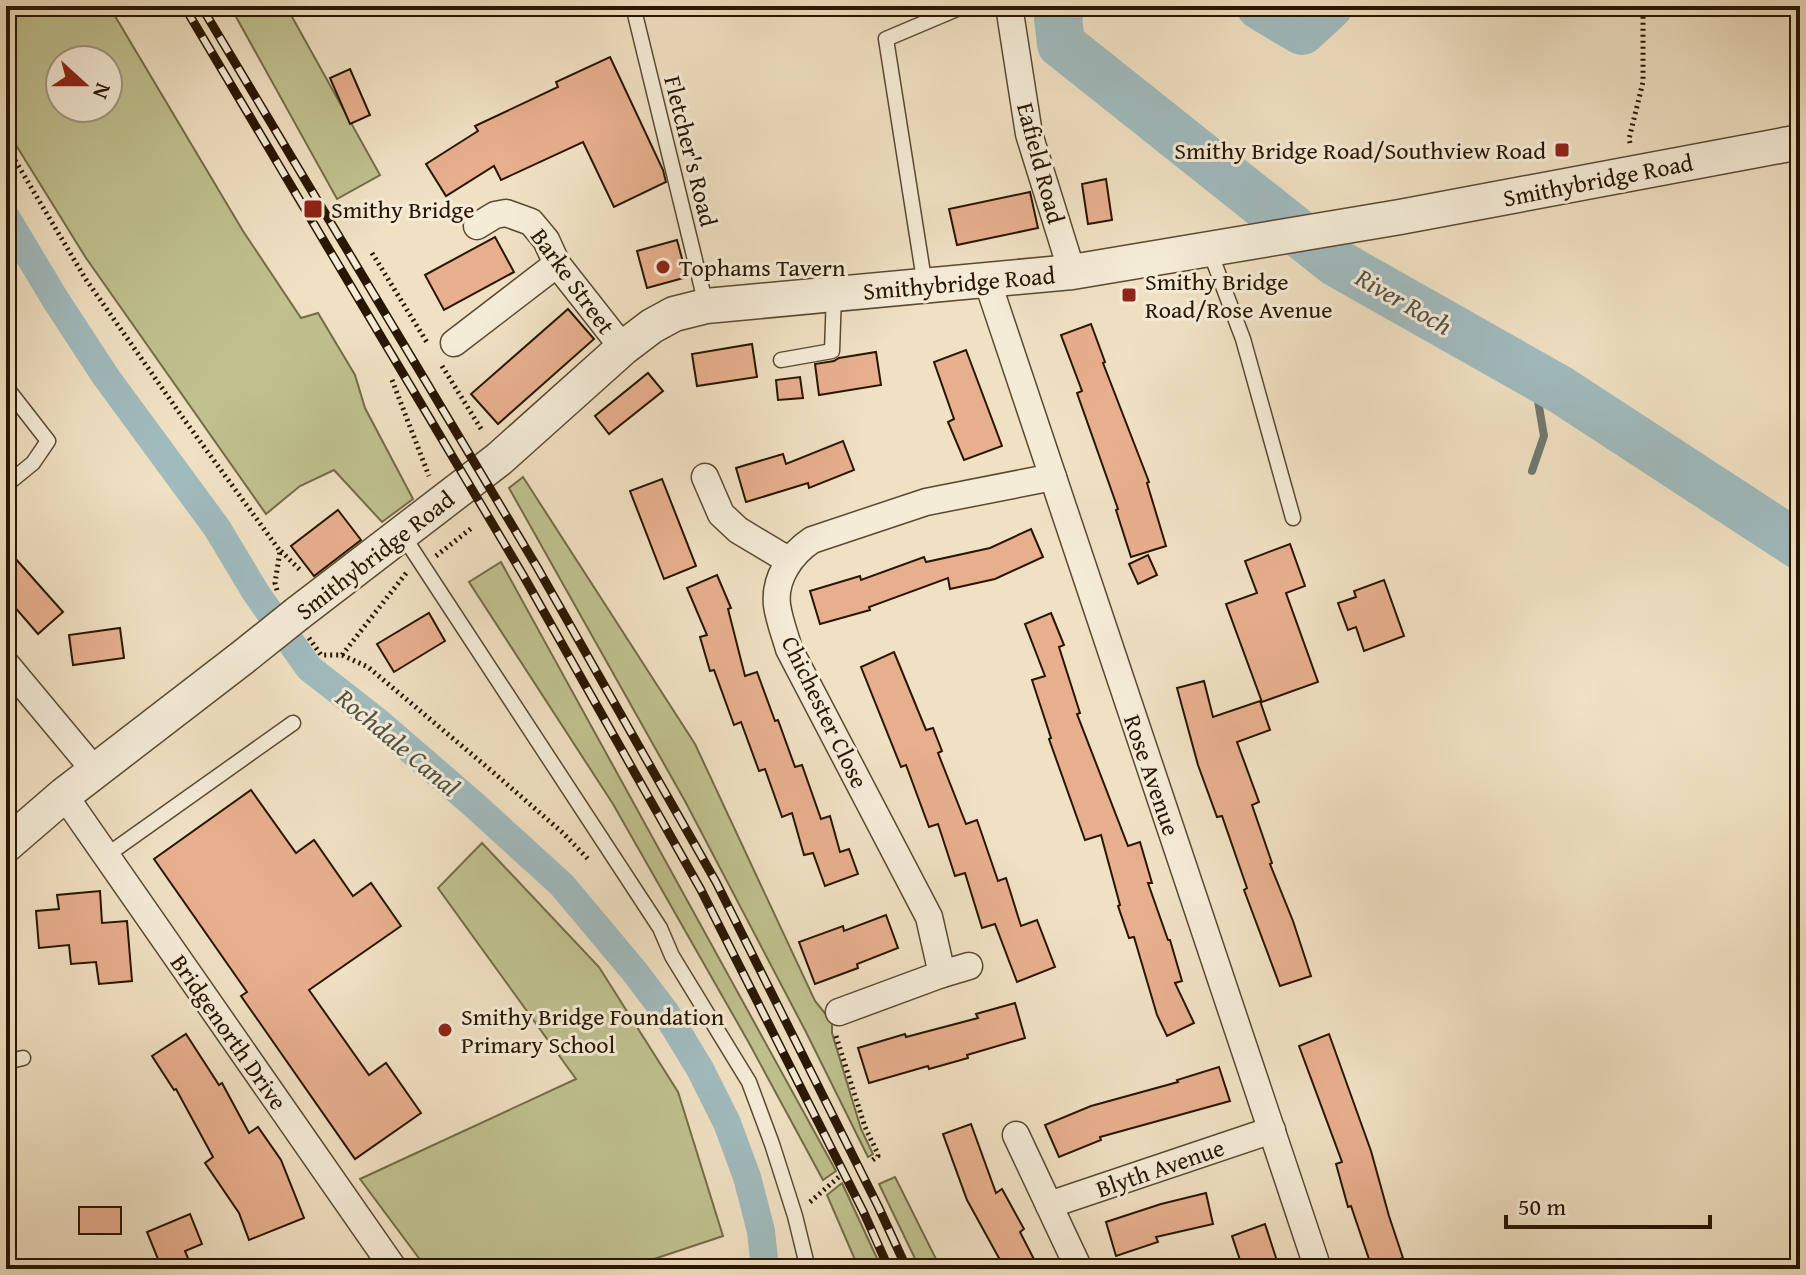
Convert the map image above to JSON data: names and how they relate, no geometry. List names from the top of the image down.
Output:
{
  "streets": {
    "street": [
      "Eafield Road",
      "Smithybridge Road",
      "Barke Street",
      "Chichester Close",
      "Rose Avenue",
      "Bridgenorth Drive",
      "Blyth Avenue"
    ],
    "lane": ["Fletcher's Road"]
  },
  "crossings": [
    ["Fletcher's Road", "Smithybridge Road"],
    ["Eafield Road", "Smithybridge Road"],
    ["Smithybridge Road", "Barke Street"],
    ["Smithybridge Road", "Rose Avenue"],
    ["Smithybridge Road", "Bridgenorth Drive"],
    ["Rose Avenue", "Blyth Avenue"]
  ],
  "water": ["River Roch", "Rochdale Canal"],
  "places": {
    "transit": ["Smithy Bridge Road/Southview Road", "Smithy Bridge", "Smithy Bridge Road/Rose Avenue"],
    "other": ["Tophams Tavern", "Smithy Bridge Foundation Primary School"]
  },
  "scale_bar": "50 m",
  "north": "right"
}
